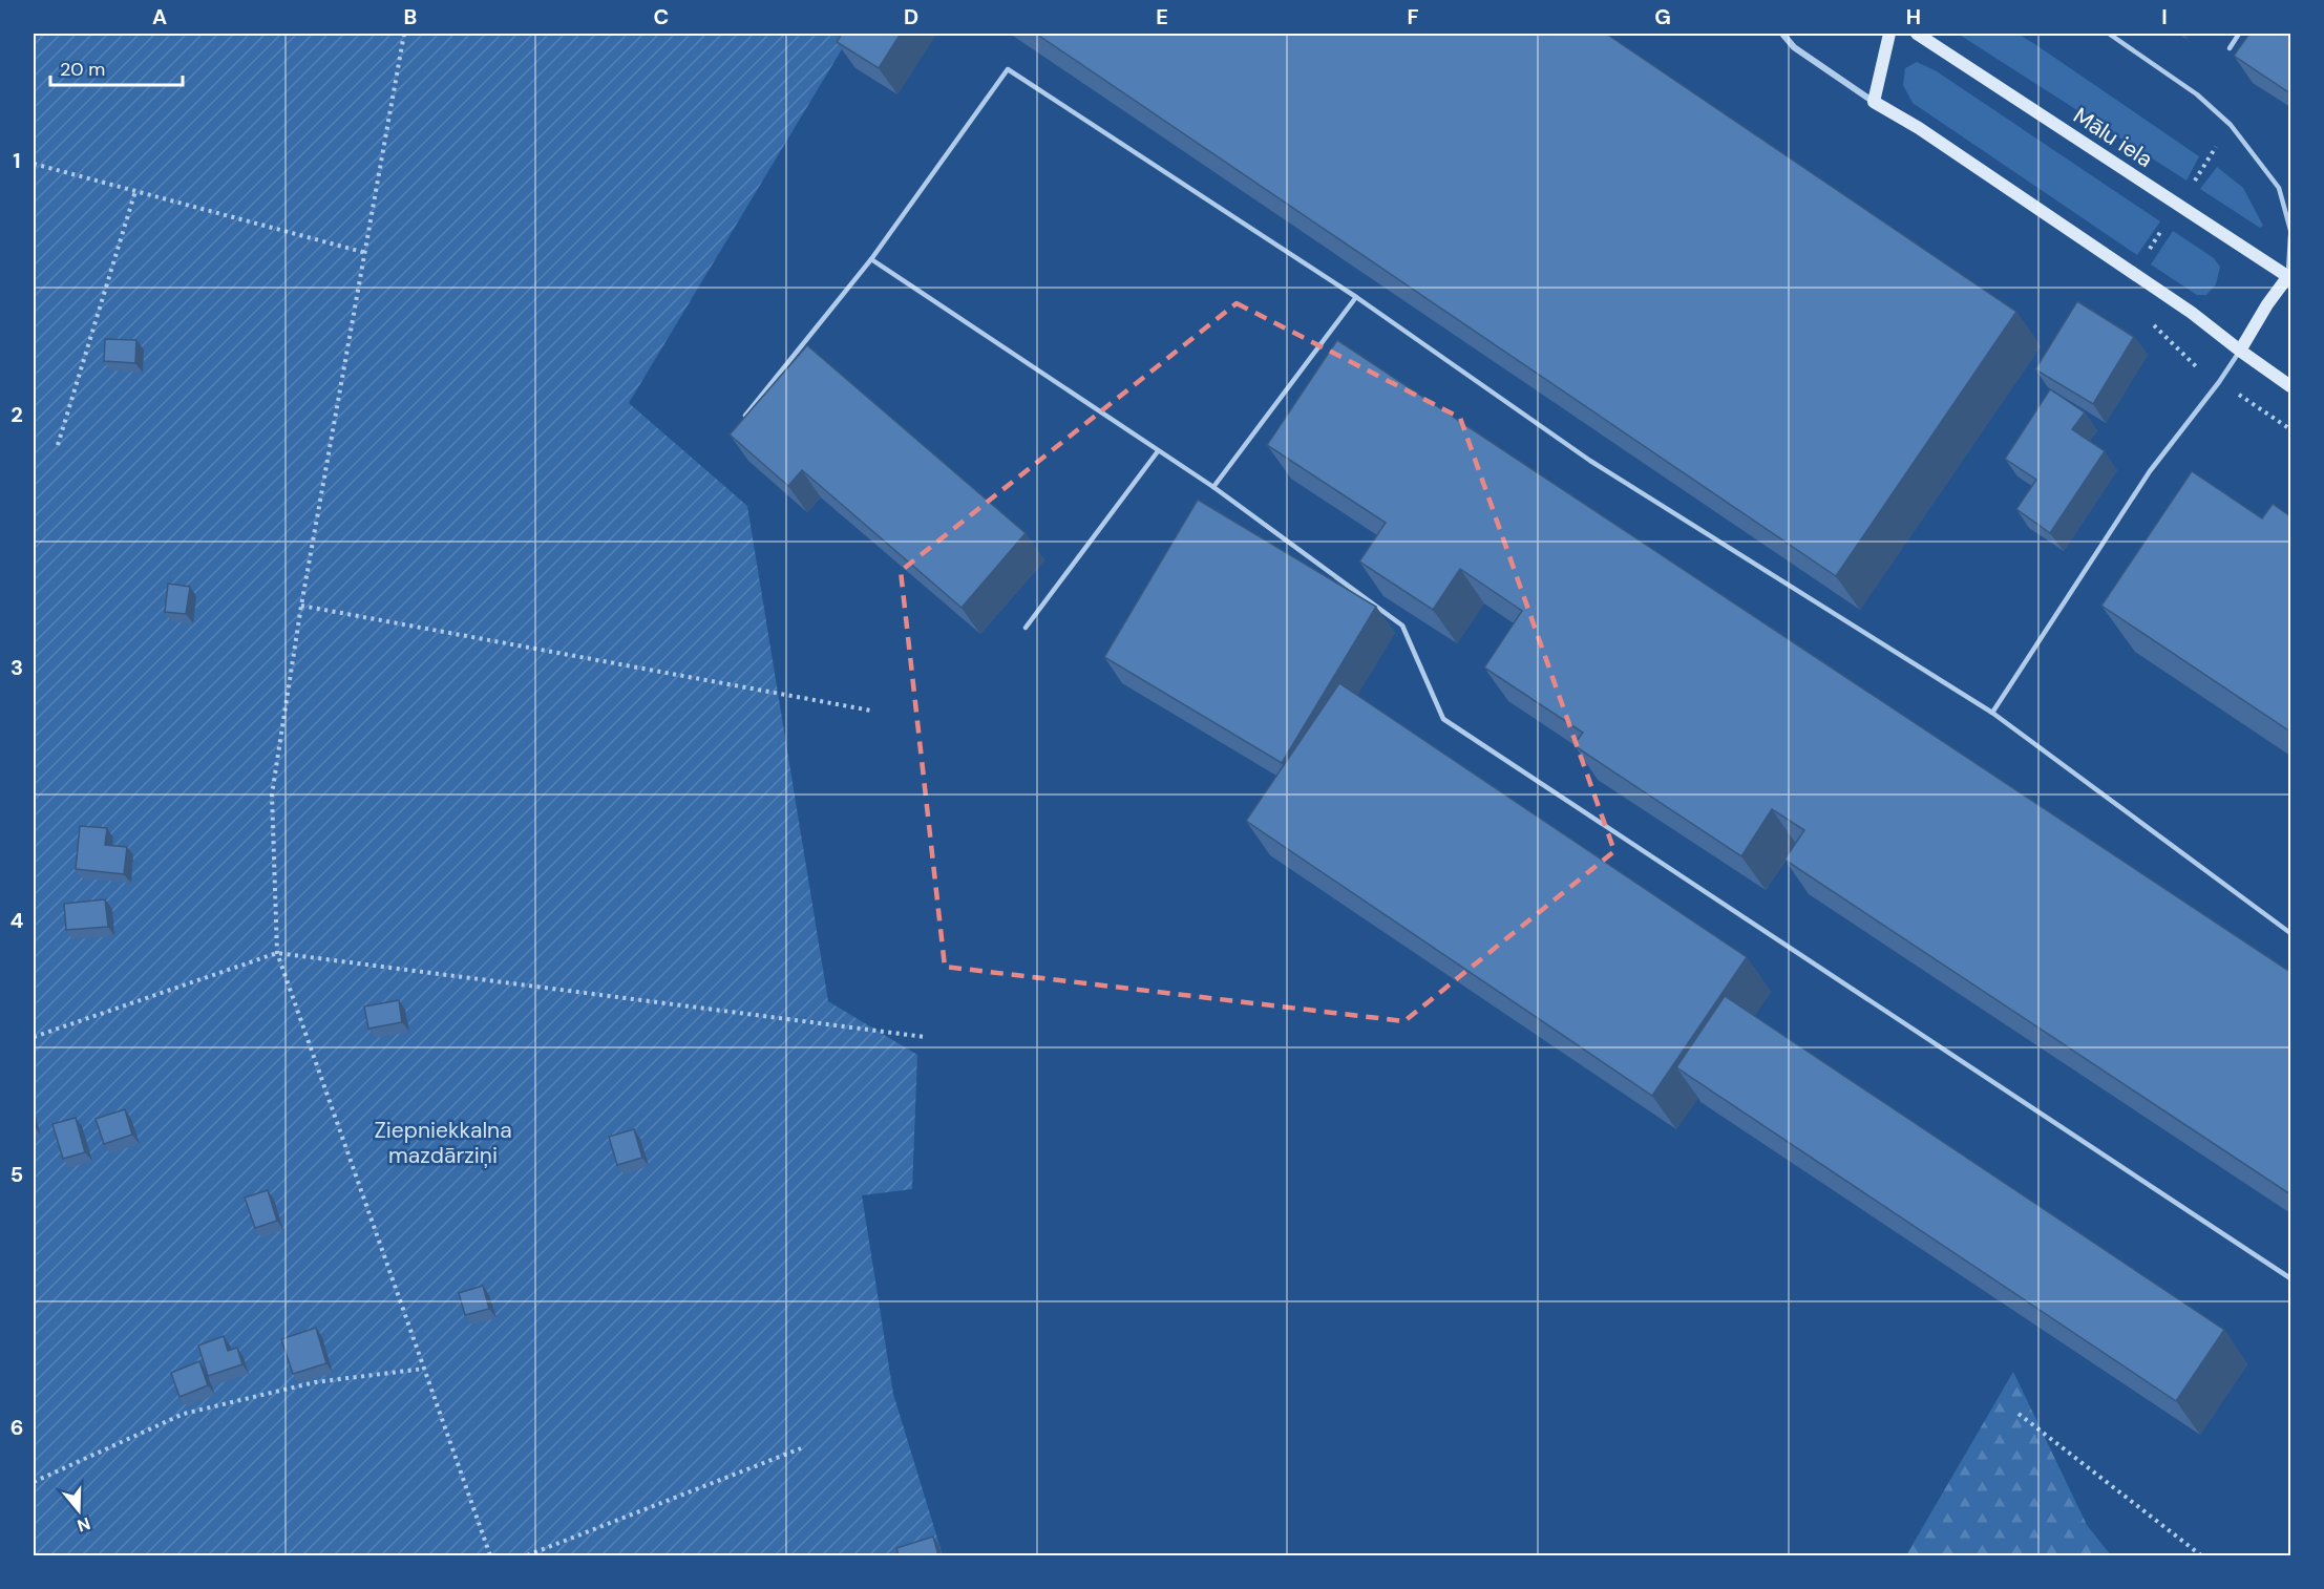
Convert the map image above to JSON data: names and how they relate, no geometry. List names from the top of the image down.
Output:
{
  "streets": {
    "street": ["Mālu iela"]
  },
  "parks": ["Ziepniekkalna mazdārziņi"],
  "scale_bar": "20 m",
  "north": "bottom",
  "grid": {
    "columns": [
      "A",
      "B",
      "C",
      "D",
      "E",
      "F",
      "G",
      "H",
      "I"
    ],
    "rows": [
      "1",
      "2",
      "3",
      "4",
      "5",
      "6"
    ]
  }
}
